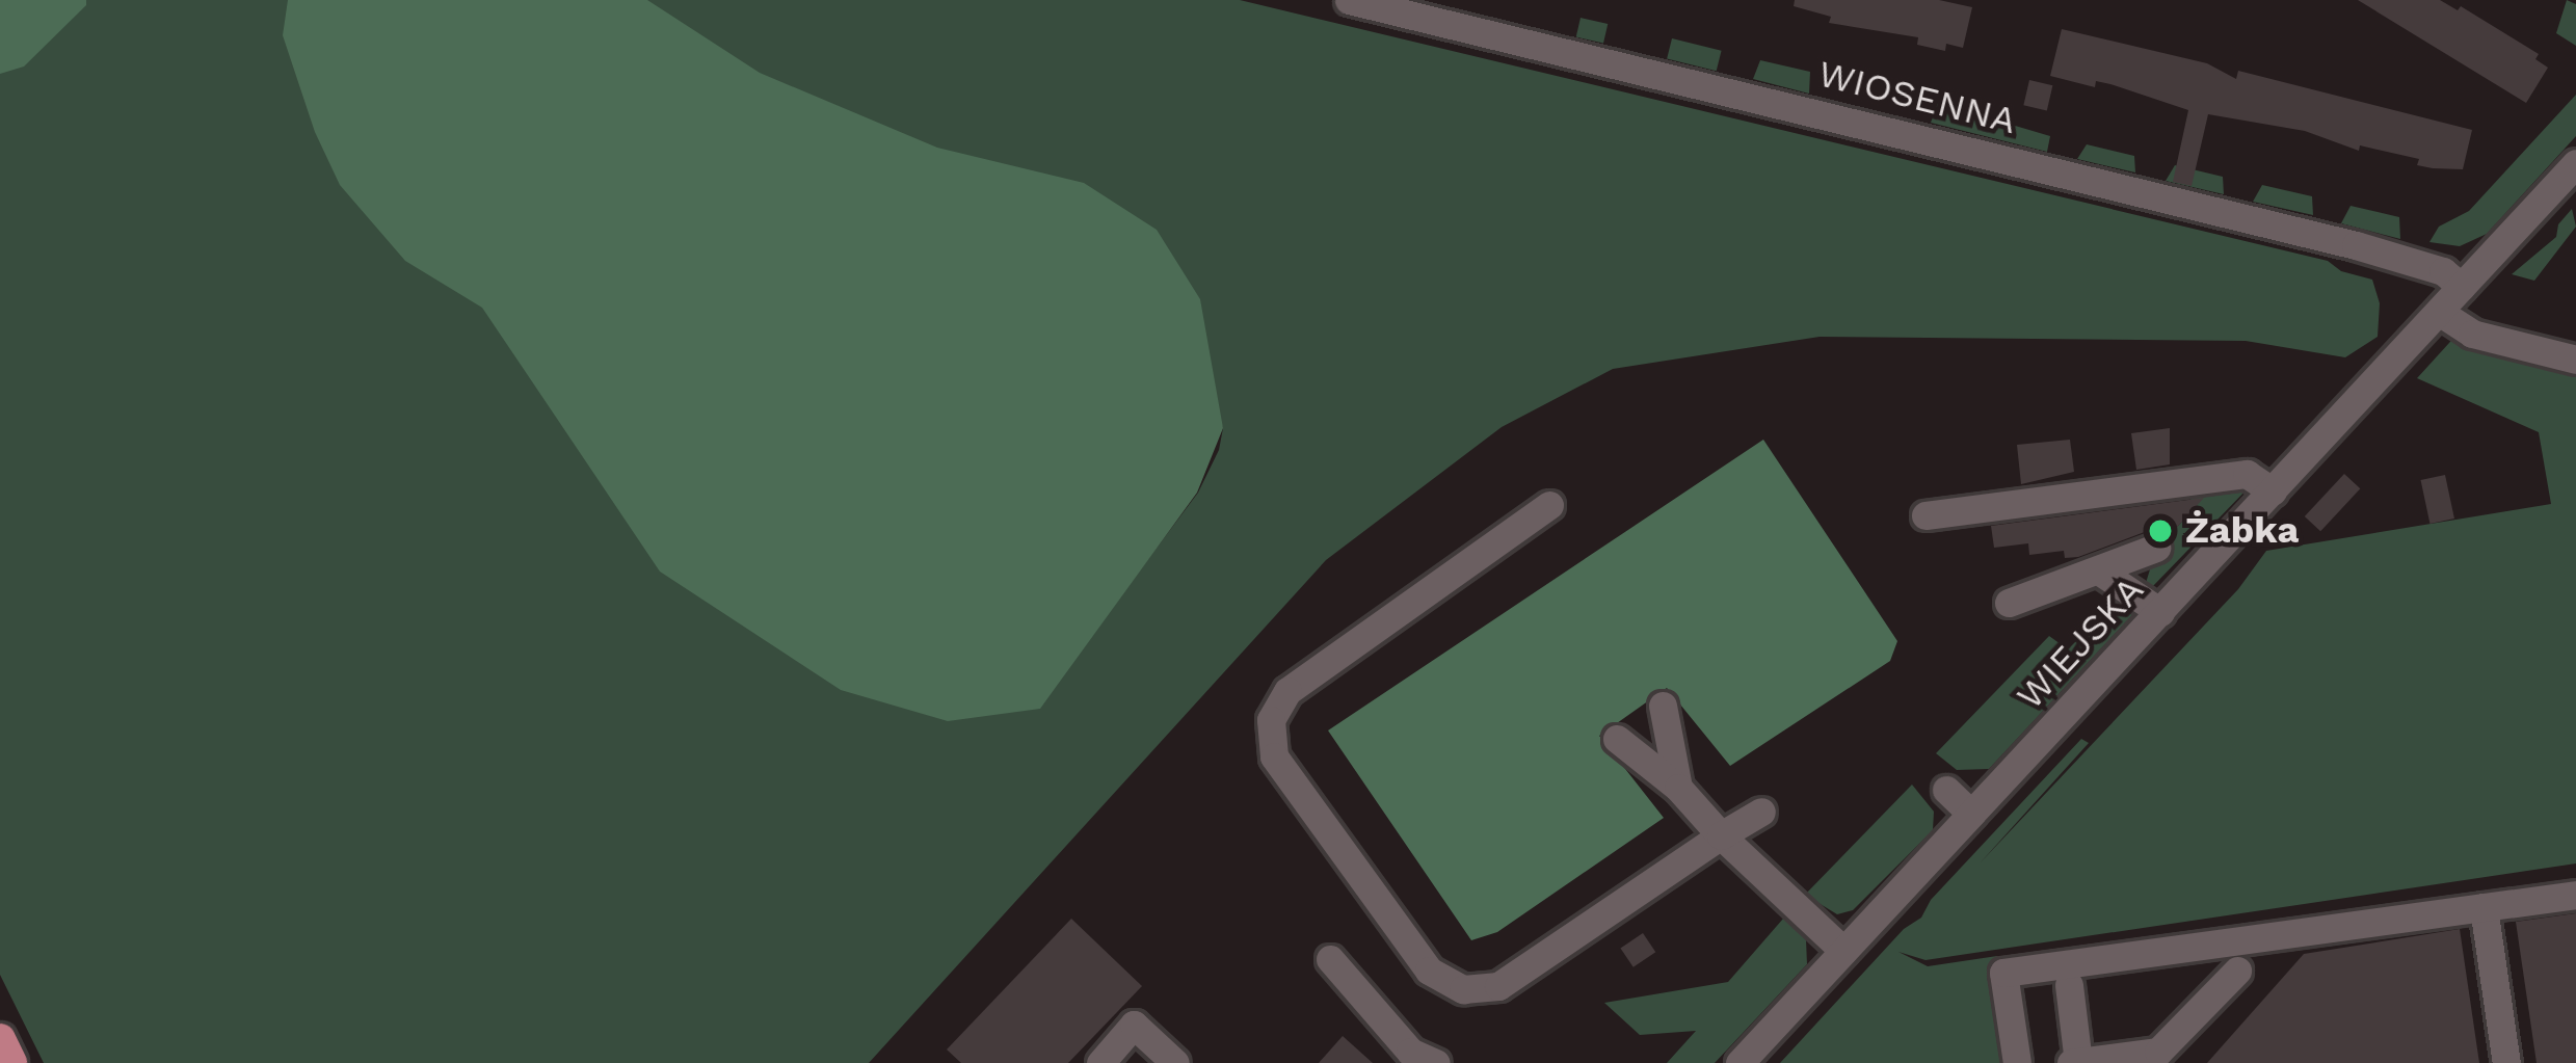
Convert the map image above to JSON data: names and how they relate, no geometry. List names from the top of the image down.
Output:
{
  "streets": {
    "street": ["WIOSENNA", "WIEJSKA"]
  },
  "crossings": [
    ["WIOSENNA", "WIEJSKA"]
  ],
  "places": ["Żabka"]
}
